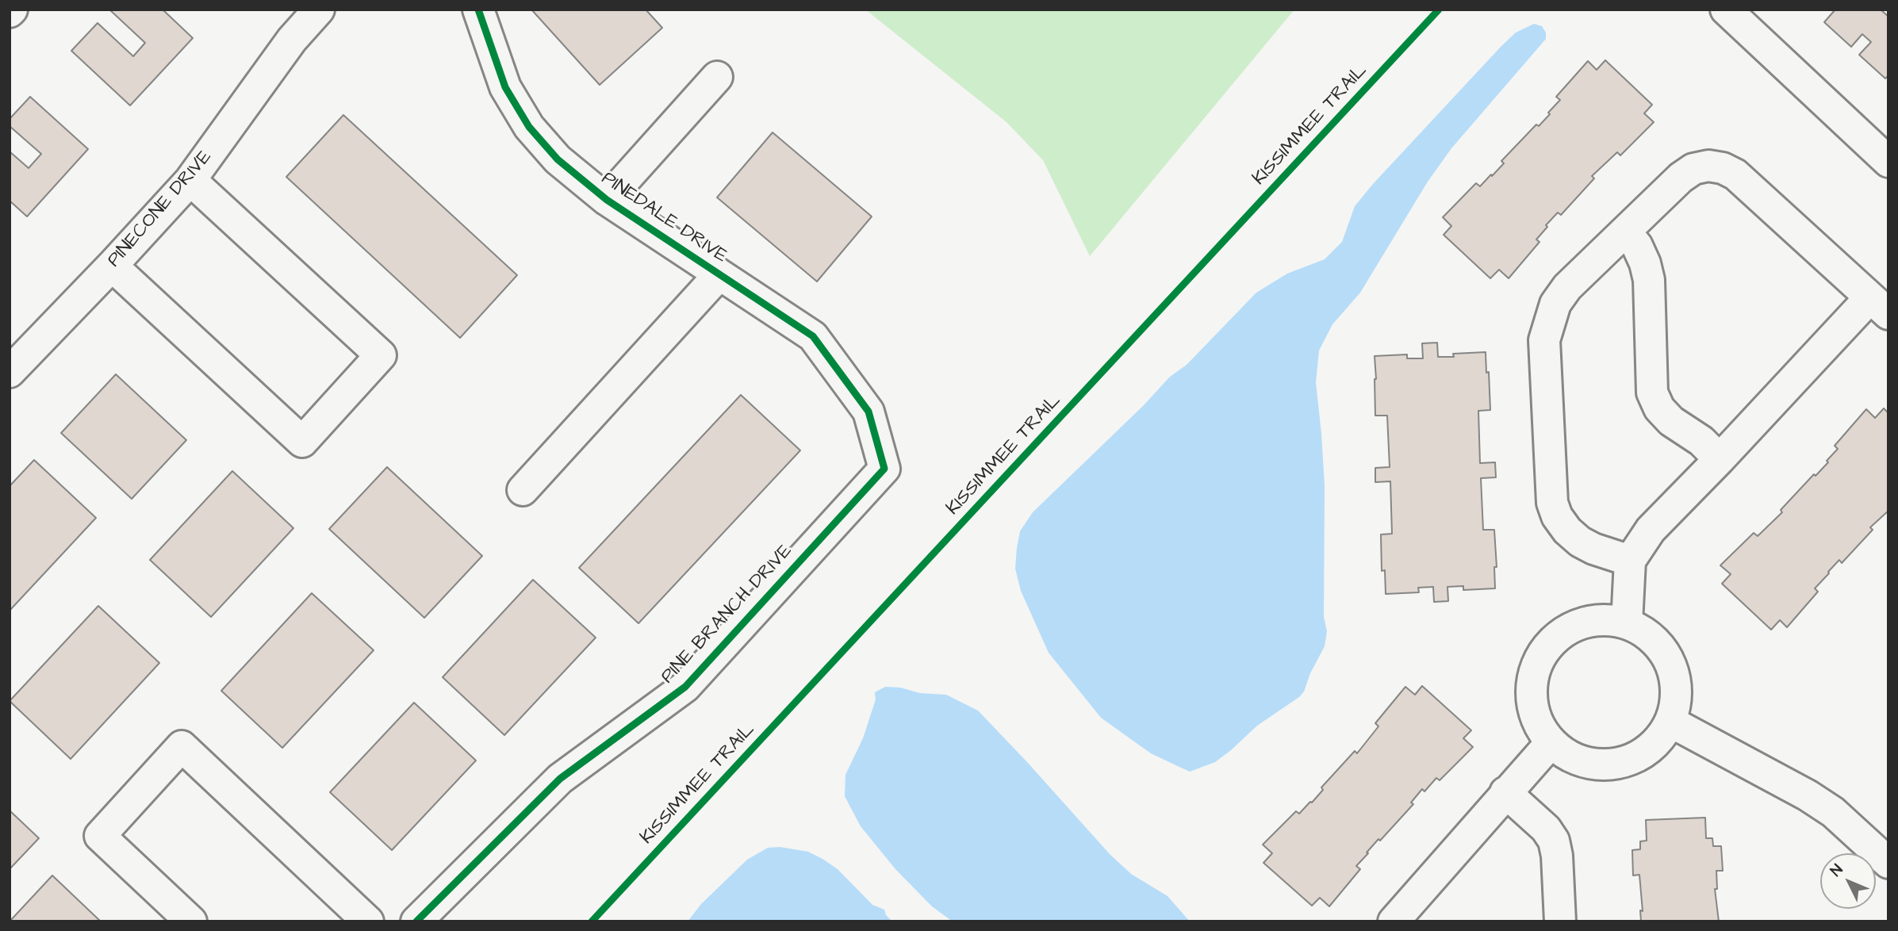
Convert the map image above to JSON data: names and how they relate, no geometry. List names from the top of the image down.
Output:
{
  "streets": {
    "street": ["PINECONE DRIVE", "PINEDALE DRIVE", "PINE BRANCH DRIVE"],
    "cycle path": ["KISSIMMEE TRAIL"]
  },
  "crossings": [
    ["PINEDALE DRIVE", "PINE BRANCH DRIVE"]
  ],
  "north": "top left"
}
